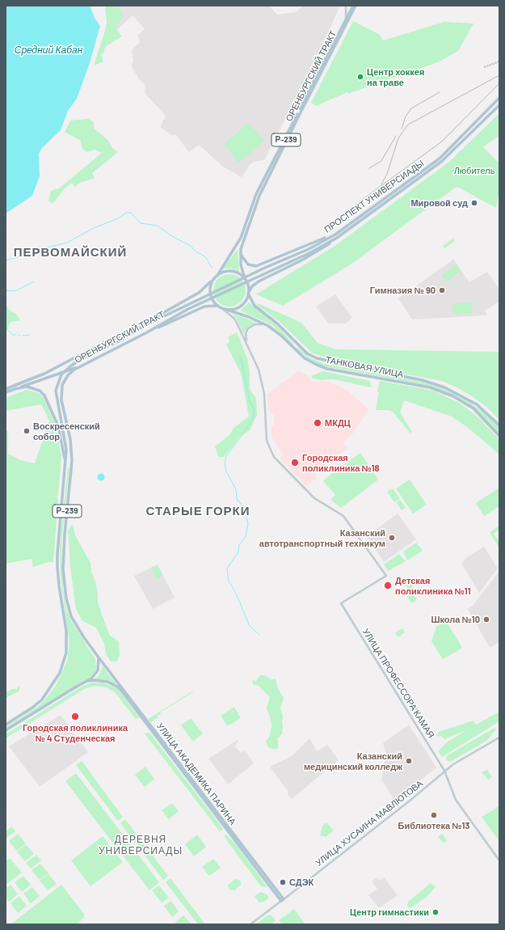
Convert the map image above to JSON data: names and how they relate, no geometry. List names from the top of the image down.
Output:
{
  "streets": {
    "main road": [
      "ОРЕНБУРГСКИЙ ТРАКТ",
      "Р-239",
      "ПРОСПЕКТ УНИВЕРСИАДЫ",
      "ТАНКОВАЯ УЛИЦА",
      "УЛИЦА АКАДЕМИКА ПАРИНА"
    ],
    "street": ["УЛИЦА ПРОФЕССОРА КАМАЯ", "УЛИЦА ХУСАИНА МАВЛЮТОВА"]
  },
  "crossings": [
    ["ОРЕНБУРГСКИЙ ТРАКТ", "Р-239"],
    ["ОРЕНБУРГСКИЙ ТРАКТ", "ПРОСПЕКТ УНИВЕРСИАДЫ"],
    ["ОРЕНБУРГСКИЙ ТРАКТ", "ТАНКОВАЯ УЛИЦА"],
    ["ОРЕНБУРГСКИЙ ТРАКТ", "УЛИЦА АКАДЕМИКА ПАРИНА"],
    ["Р-239", "ТАНКОВАЯ УЛИЦА"],
    ["УЛИЦА ПРОФЕССОРА КАМАЯ", "УЛИЦА ХУСАИНА МАВЛЮТОВА"],
    ["УЛИЦА АКАДЕМИКА ПАРИНА", "УЛИЦА ХУСАИНА МАВЛЮТОВА"]
  ],
  "districts": ["ПЕРВОМАЙСКИЙ", "СТАРЫЕ ГОРКИ", "ДЕРЕВНЯ УНИВЕРСИАДЫ"],
  "water": ["Средний Кабан"],
  "parks": ["Любитель"],
  "places": [
    "Центр хоккея на траве",
    "Мировой суд",
    "Гимназия № 90",
    "МКДЦ",
    "Воскресенский собор",
    "Городская поликлиника №18",
    "Казанский автотранспортный техникум",
    "Детская поликлиника №11",
    "Школа №10",
    "Городская поликлиника № 4 Студенческая",
    "Казанский медицинский колледж",
    "Библиотека №13",
    "СДЭК",
    "Центр гимнастики"
  ]
}
